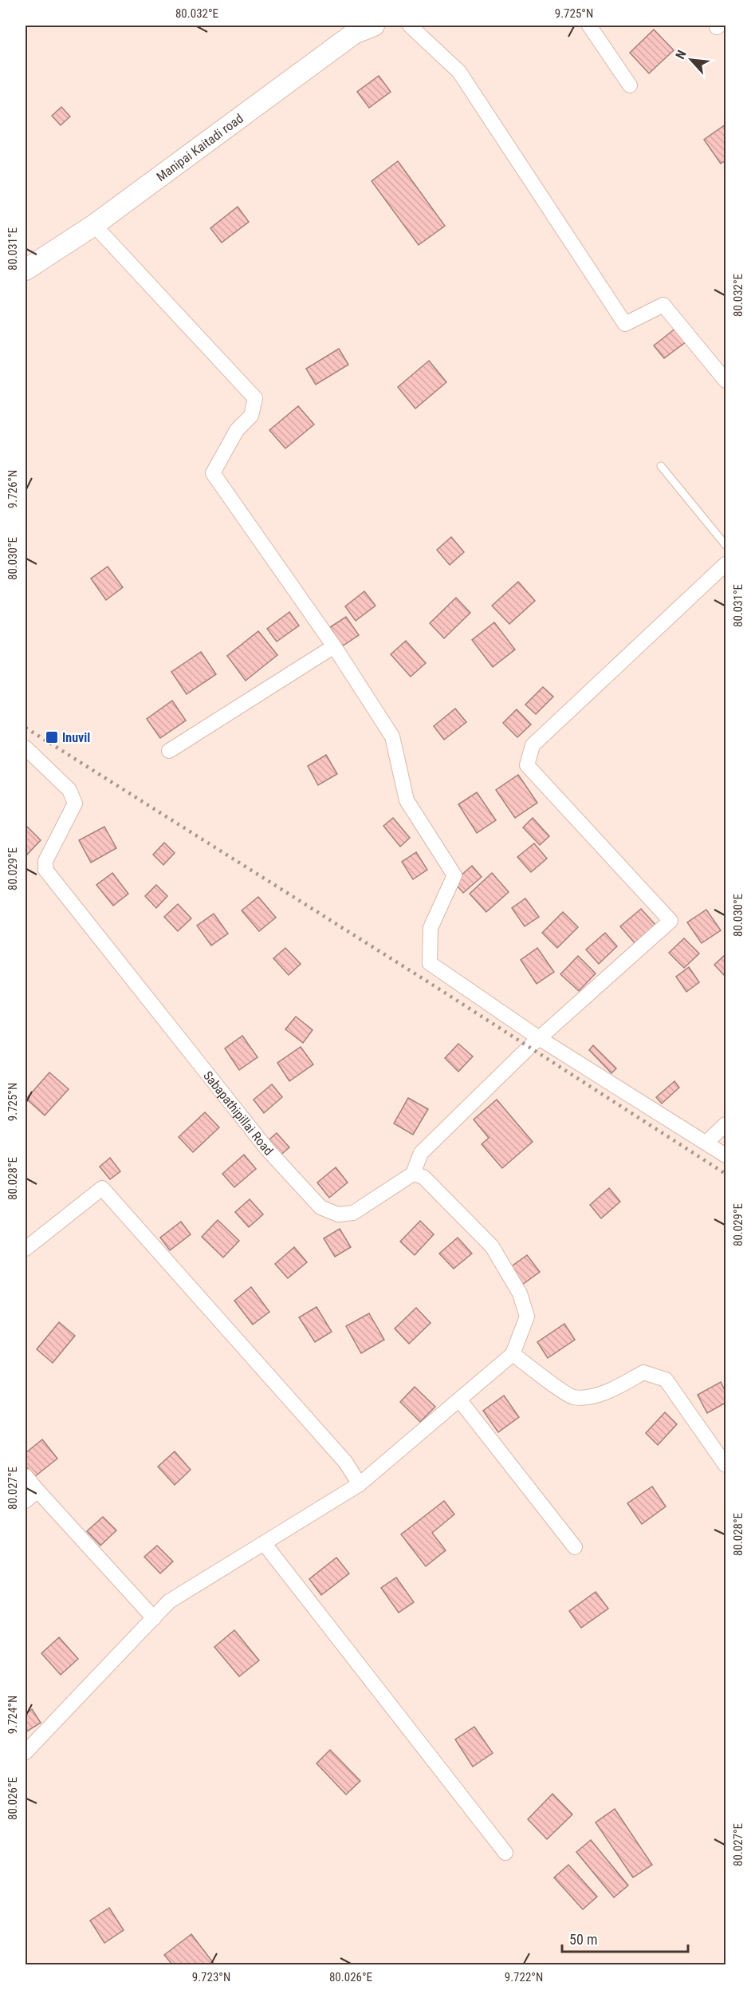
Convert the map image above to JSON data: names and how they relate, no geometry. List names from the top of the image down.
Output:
{
  "streets": {
    "main road": ["Manipai Kaitadi road"],
    "street": ["Sabapathipillai Road"]
  },
  "places": {
    "transit": ["Inuvil"]
  },
  "scale_bar": "50 m",
  "north": "top left",
  "coordinates": [
    "80.032°E",
    "9.725°N",
    "80.031°E",
    "9.726°N",
    "80.030°E",
    "80.029°E",
    "80.028°E",
    "80.027°E",
    "9.724°N",
    "80.026°E",
    "9.723°N",
    "9.722°N"
  ]
}
